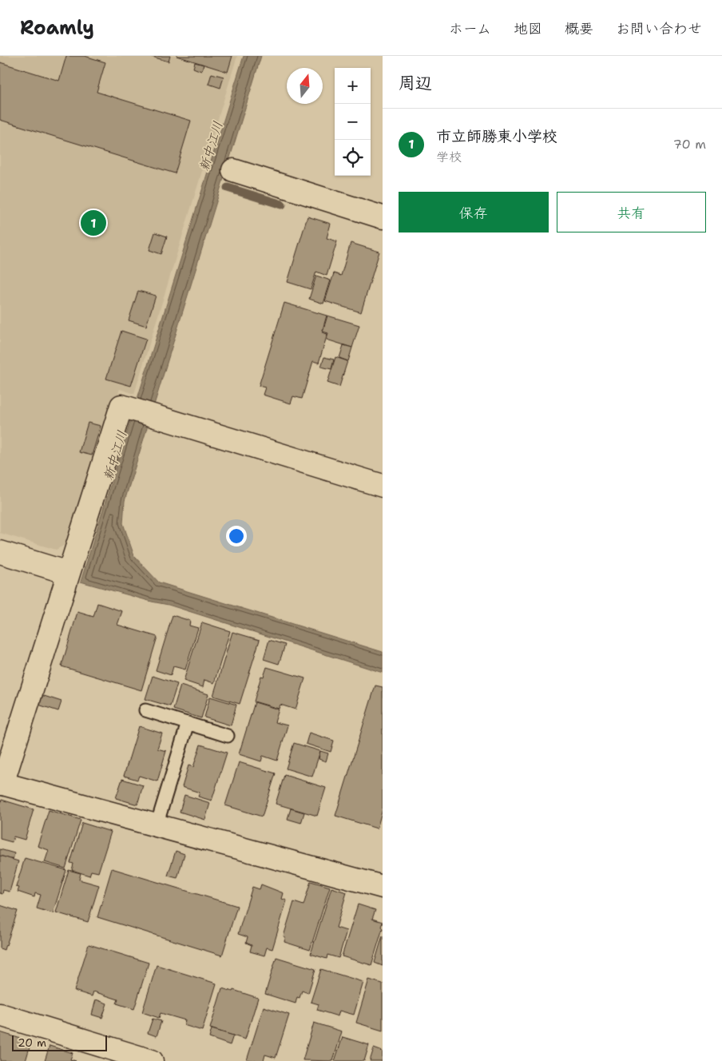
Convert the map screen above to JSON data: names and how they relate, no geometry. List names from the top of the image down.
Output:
{
  "water": ["新中江川"],
  "scale_bar": "20 m",
  "north": "top",
  "page": {
    "header": "Roamly",
    "nav": [
      "ホーム",
      "地図",
      "概要",
      "お問い合わせ"
    ],
    "heading": "周辺",
    "map_buttons": ["+", "−"],
    "list": [
      {
        "mark": "1",
        "name": "市立師勝東小学校",
        "note": "学校",
        "value": "70 m"
      }
    ],
    "buttons": ["保存", "共有"],
    "pins": "1",
    "scale": "20 m"
  }
}
